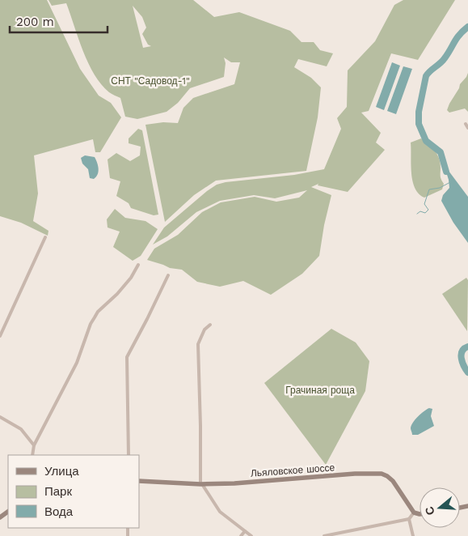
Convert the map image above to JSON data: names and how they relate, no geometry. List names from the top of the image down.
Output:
{
  "streets": {
    "street": ["Льяловское шоссе"]
  },
  "parks": ["СНТ \"Садовод-1\"", "Грачиная роща"],
  "legend": ["Улица", "Парк", "Вода"],
  "scale_bar": "200 m",
  "north": "left"
}
